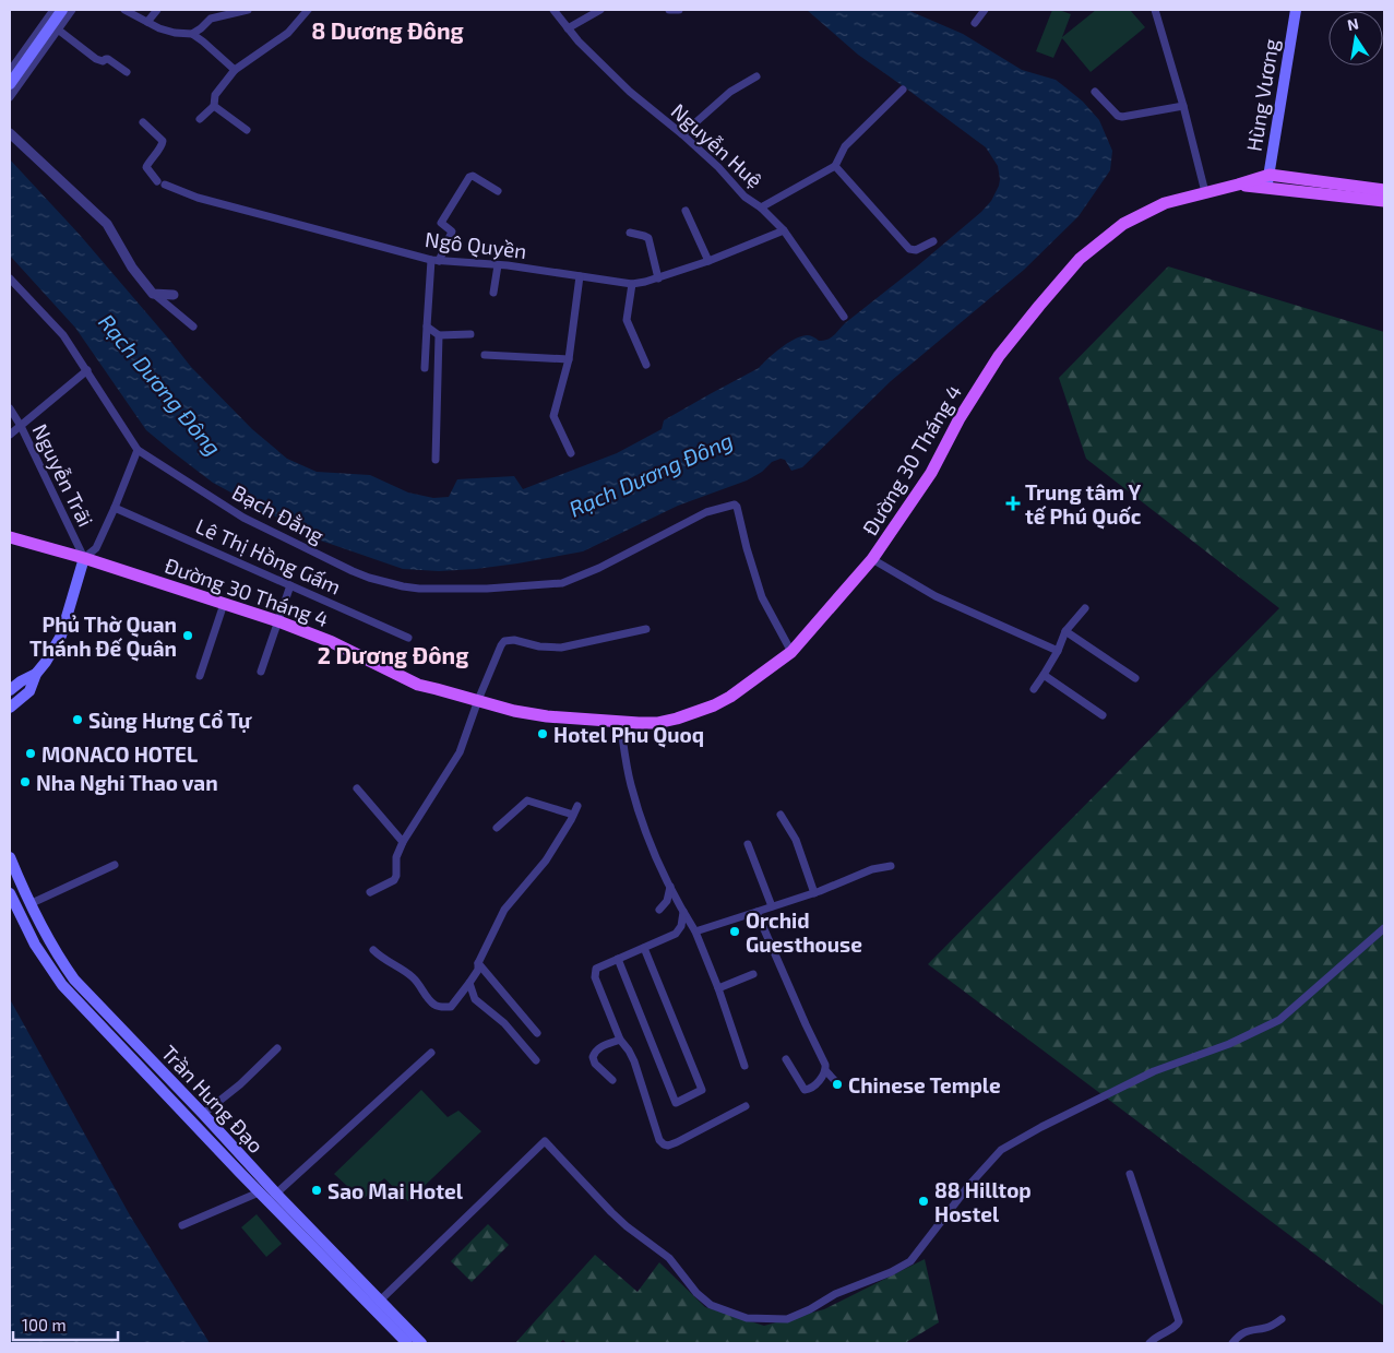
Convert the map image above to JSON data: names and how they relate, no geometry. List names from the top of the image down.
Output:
{
  "streets": {
    "main road": ["Hùng Vương", "Đường 30 Tháng 4", "Trần Hưng Đạo"],
    "street": [
      "Nguyễn Huệ",
      "Ngô Quyền",
      "Nguyễn Trãi",
      "Bạch Đằng",
      "Lê Thị Hồng Gấm"
    ]
  },
  "crossings": [
    ["Hùng Vương", "Đường 30 Tháng 4"],
    ["Nguyễn Huệ", "Ngô Quyền"],
    ["Đường 30 Tháng 4", "Nguyễn Trãi"],
    ["Đường 30 Tháng 4", "Bạch Đằng"]
  ],
  "districts": ["8 Dương Đông", "2 Dương Đông"],
  "water": ["Rạch Dương Đông"],
  "places": {
    "health": ["Trung tâm Y tế Phú Quốc"],
    "other": [
      "Phủ Thờ Quan Thánh Đế Quân",
      "Sùng Hưng Cổ Tự",
      "Hotel Phu Quoq",
      "MONACO HOTEL",
      "Nha Nghi Thao van",
      "Orchid Guesthouse",
      "Chinese Temple",
      "Sao Mai Hotel",
      "88 Hilltop Hostel"
    ]
  },
  "scale_bar": "100 m",
  "north": "top"
}
